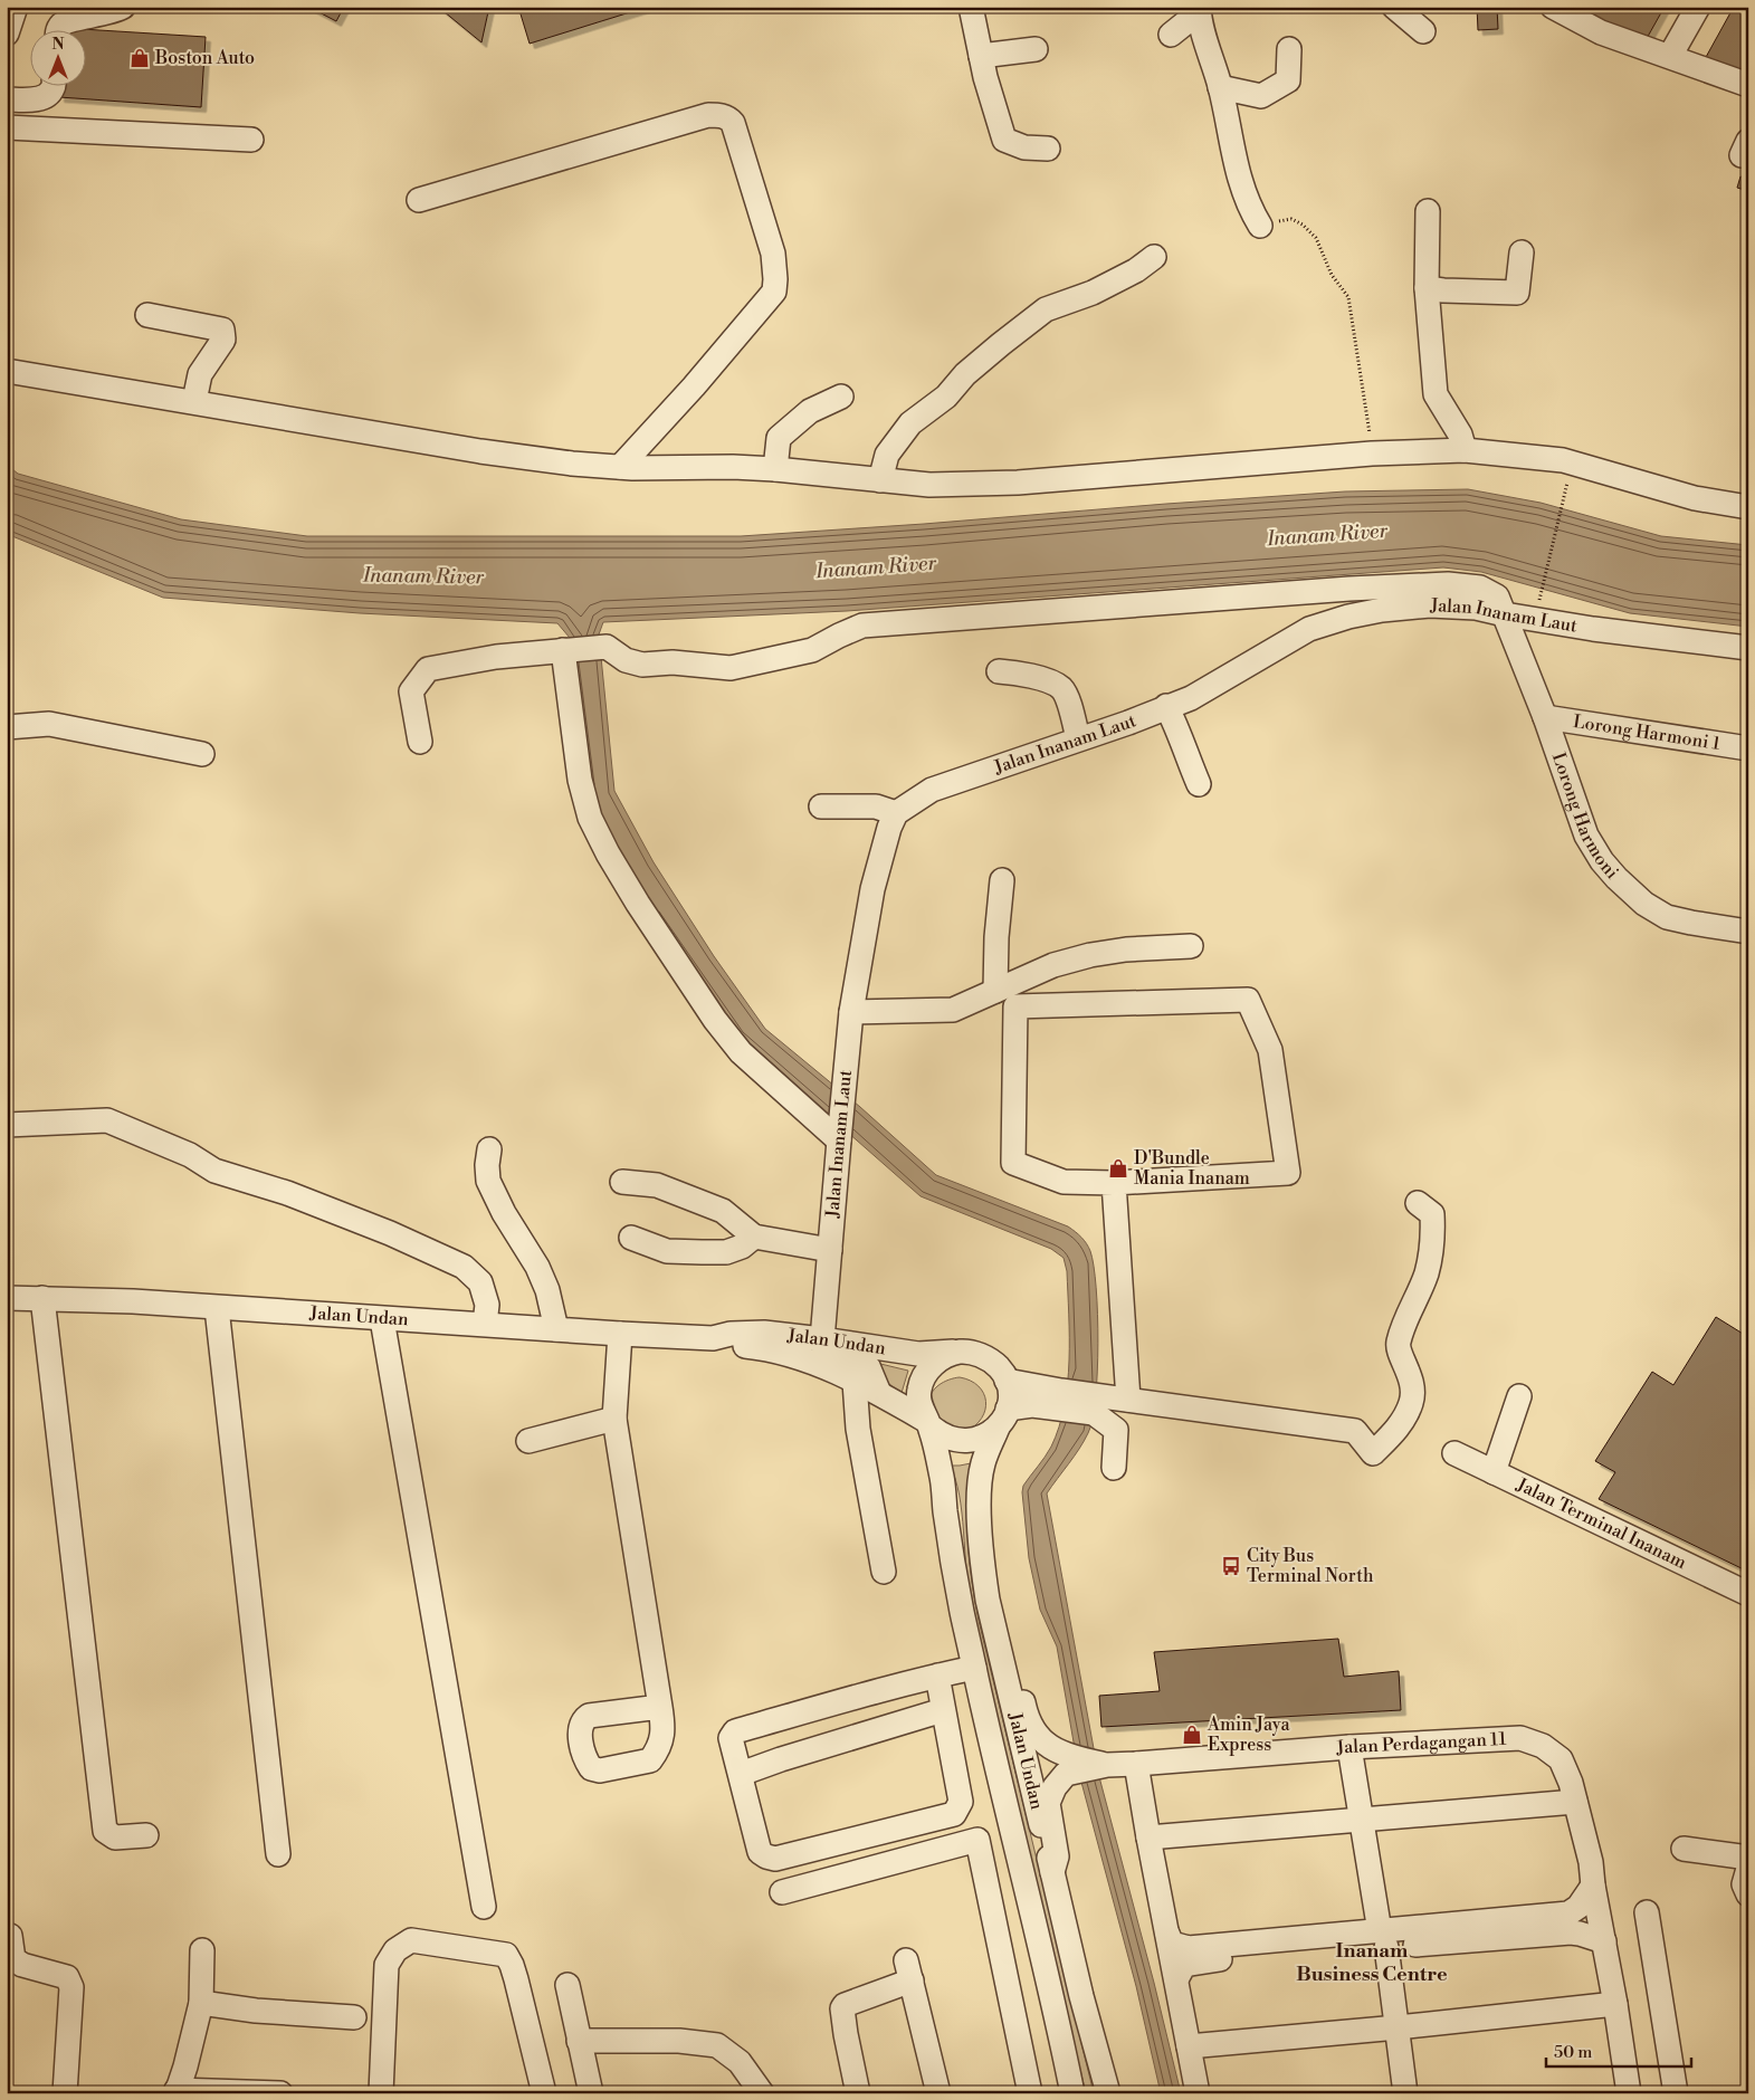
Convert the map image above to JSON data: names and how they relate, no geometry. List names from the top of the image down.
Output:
{
  "streets": {
    "street": [
      "Jalan Inanam Laut",
      "Lorong Harmoni 1",
      "Lorong Harmoni",
      "Jalan Undan",
      "Jalan Terminal Inanam",
      "Jalan Perdagangan 11"
    ]
  },
  "crossings": [
    ["Jalan Inanam Laut", "Lorong Harmoni"],
    ["Jalan Inanam Laut", "Jalan Undan"],
    ["Lorong Harmoni 1", "Lorong Harmoni"]
  ],
  "districts": ["Inanam Business Centre"],
  "water": ["Inanam River"],
  "places": {
    "shop": ["Boston Auto", "D'Bundle Mania Inanam", "Amin Jaya Express"],
    "bus stop": ["City Bus Terminal North"]
  },
  "scale_bar": "50 m",
  "north": "top"
}
